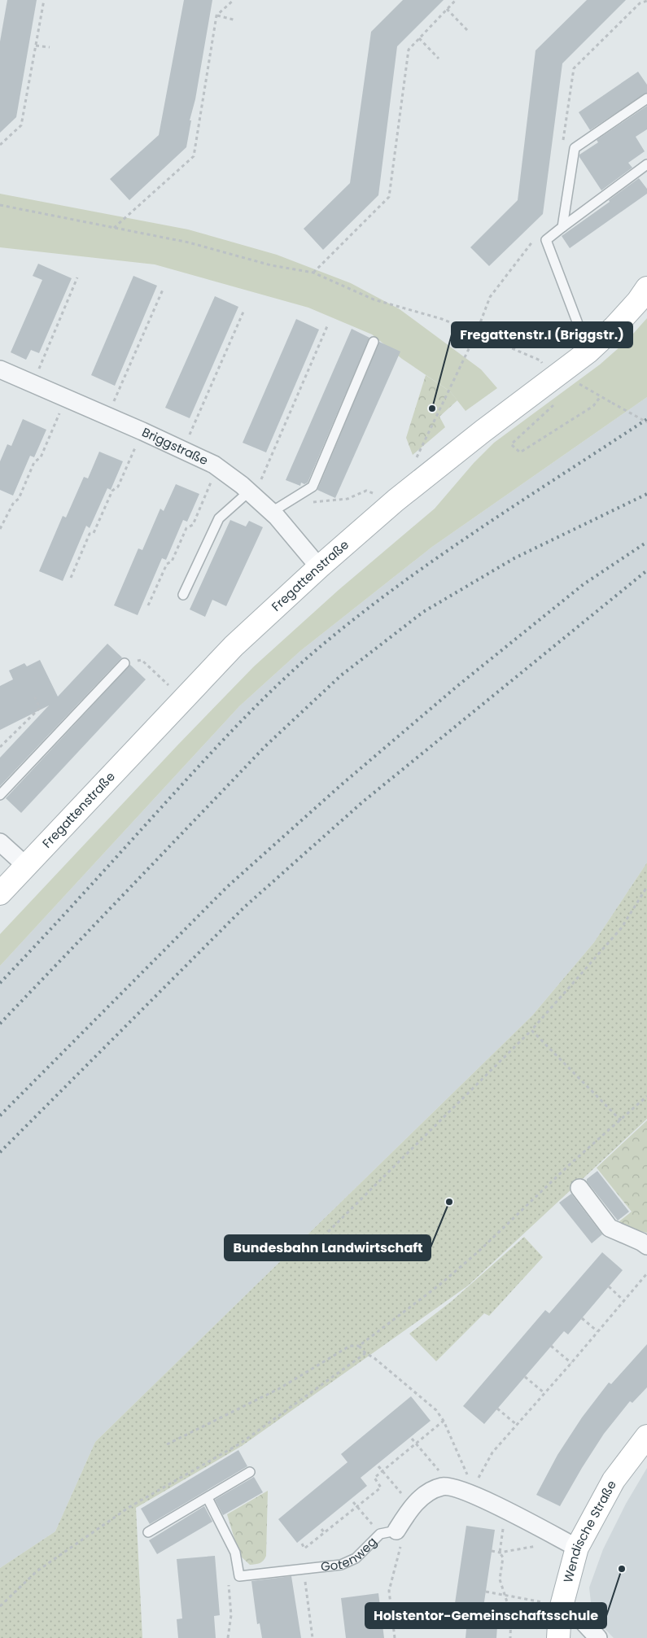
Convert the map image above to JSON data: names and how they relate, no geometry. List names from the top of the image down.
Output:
{
  "streets": {
    "street": [
      "Briggstraße",
      "Fregattenstraße",
      "Wendische Straße",
      "Gotenweg"
    ]
  },
  "crossings": [
    ["Briggstraße", "Fregattenstraße"]
  ],
  "places": ["Fregattenstr.I (Briggstr.)", "Bundesbahn Landwirtschaft", "Holstentor-Gemeinschaftsschule"]
}
